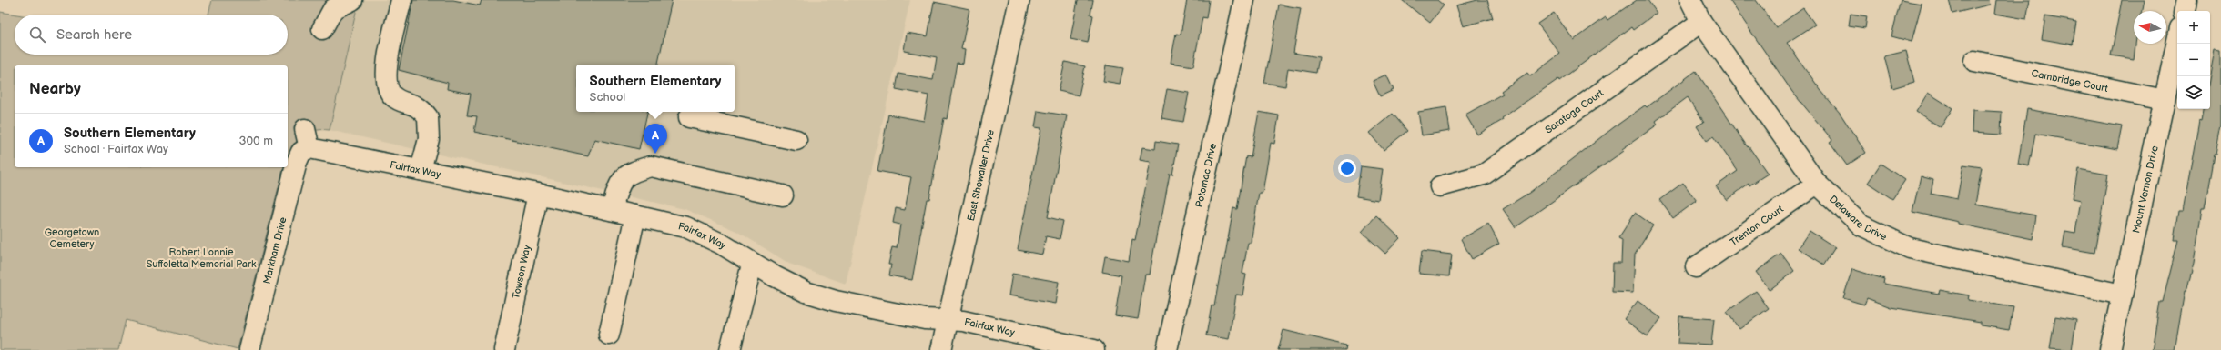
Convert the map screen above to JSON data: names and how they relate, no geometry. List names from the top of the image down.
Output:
{
  "streets": {
    "street": [
      "Cambridge Court",
      "Saratoga Court",
      "Fairfax Way",
      "East Showalter Drive",
      "Potomac Drive",
      "Mount Vernon Drive",
      "Delaware Drive",
      "Trenton Court",
      "Markham Drive",
      "Towson Way"
    ]
  },
  "crossings": [
    ["Cambridge Court", "Mount Vernon Drive"],
    ["Saratoga Court", "Delaware Drive"],
    ["Fairfax Way", "East Showalter Drive"],
    ["Fairfax Way", "Markham Drive"],
    ["Fairfax Way", "Towson Way"],
    ["Mount Vernon Drive", "Delaware Drive"],
    ["Delaware Drive", "Trenton Court"]
  ],
  "parks": ["Georgetown Cemetery", "Robert Lonnie Suffoletta Memorial Park"],
  "north": "left",
  "page": {
    "map_buttons": ["+", "−"],
    "search": "Search here",
    "popup": ["Southern Elementary", "School"],
    "heading": "Nearby",
    "list": [
      {
        "mark": "A",
        "name": "Southern Elementary",
        "note": "School · Fairfax Way",
        "value": "300 m"
      }
    ],
    "pins": "A"
  }
}
